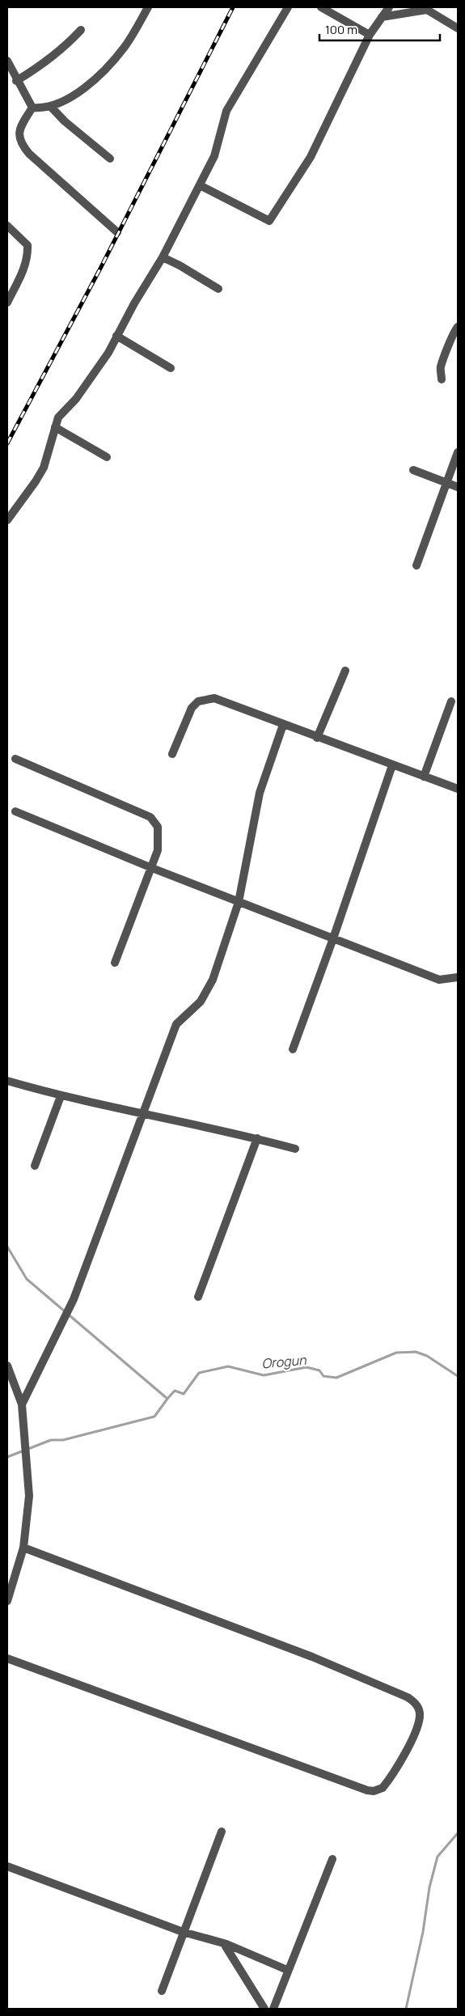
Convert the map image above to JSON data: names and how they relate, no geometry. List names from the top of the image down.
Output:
{
  "water": ["Orogun"],
  "scale_bar": "100 m"
}
